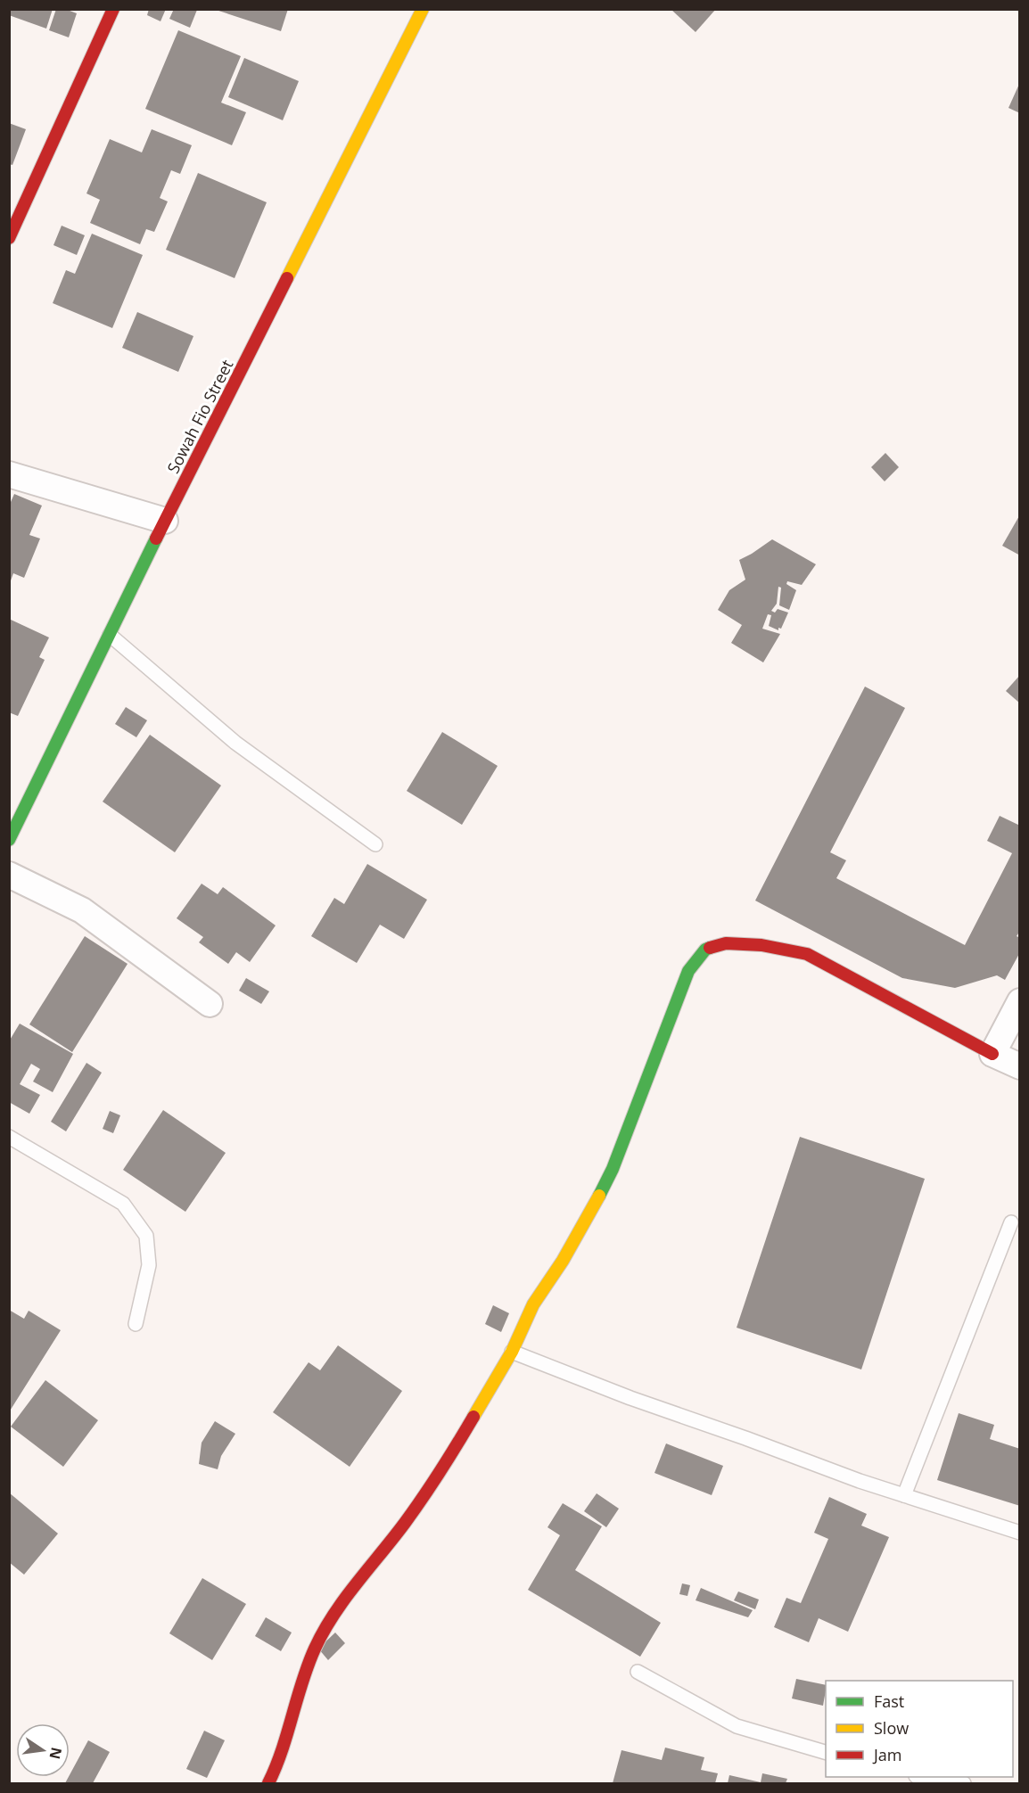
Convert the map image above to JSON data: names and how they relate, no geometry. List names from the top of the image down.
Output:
{
  "streets": {
    "street": ["Sowah Fio Street"]
  },
  "legend": ["Fast", "Slow", "Jam"],
  "north": "right"
}
